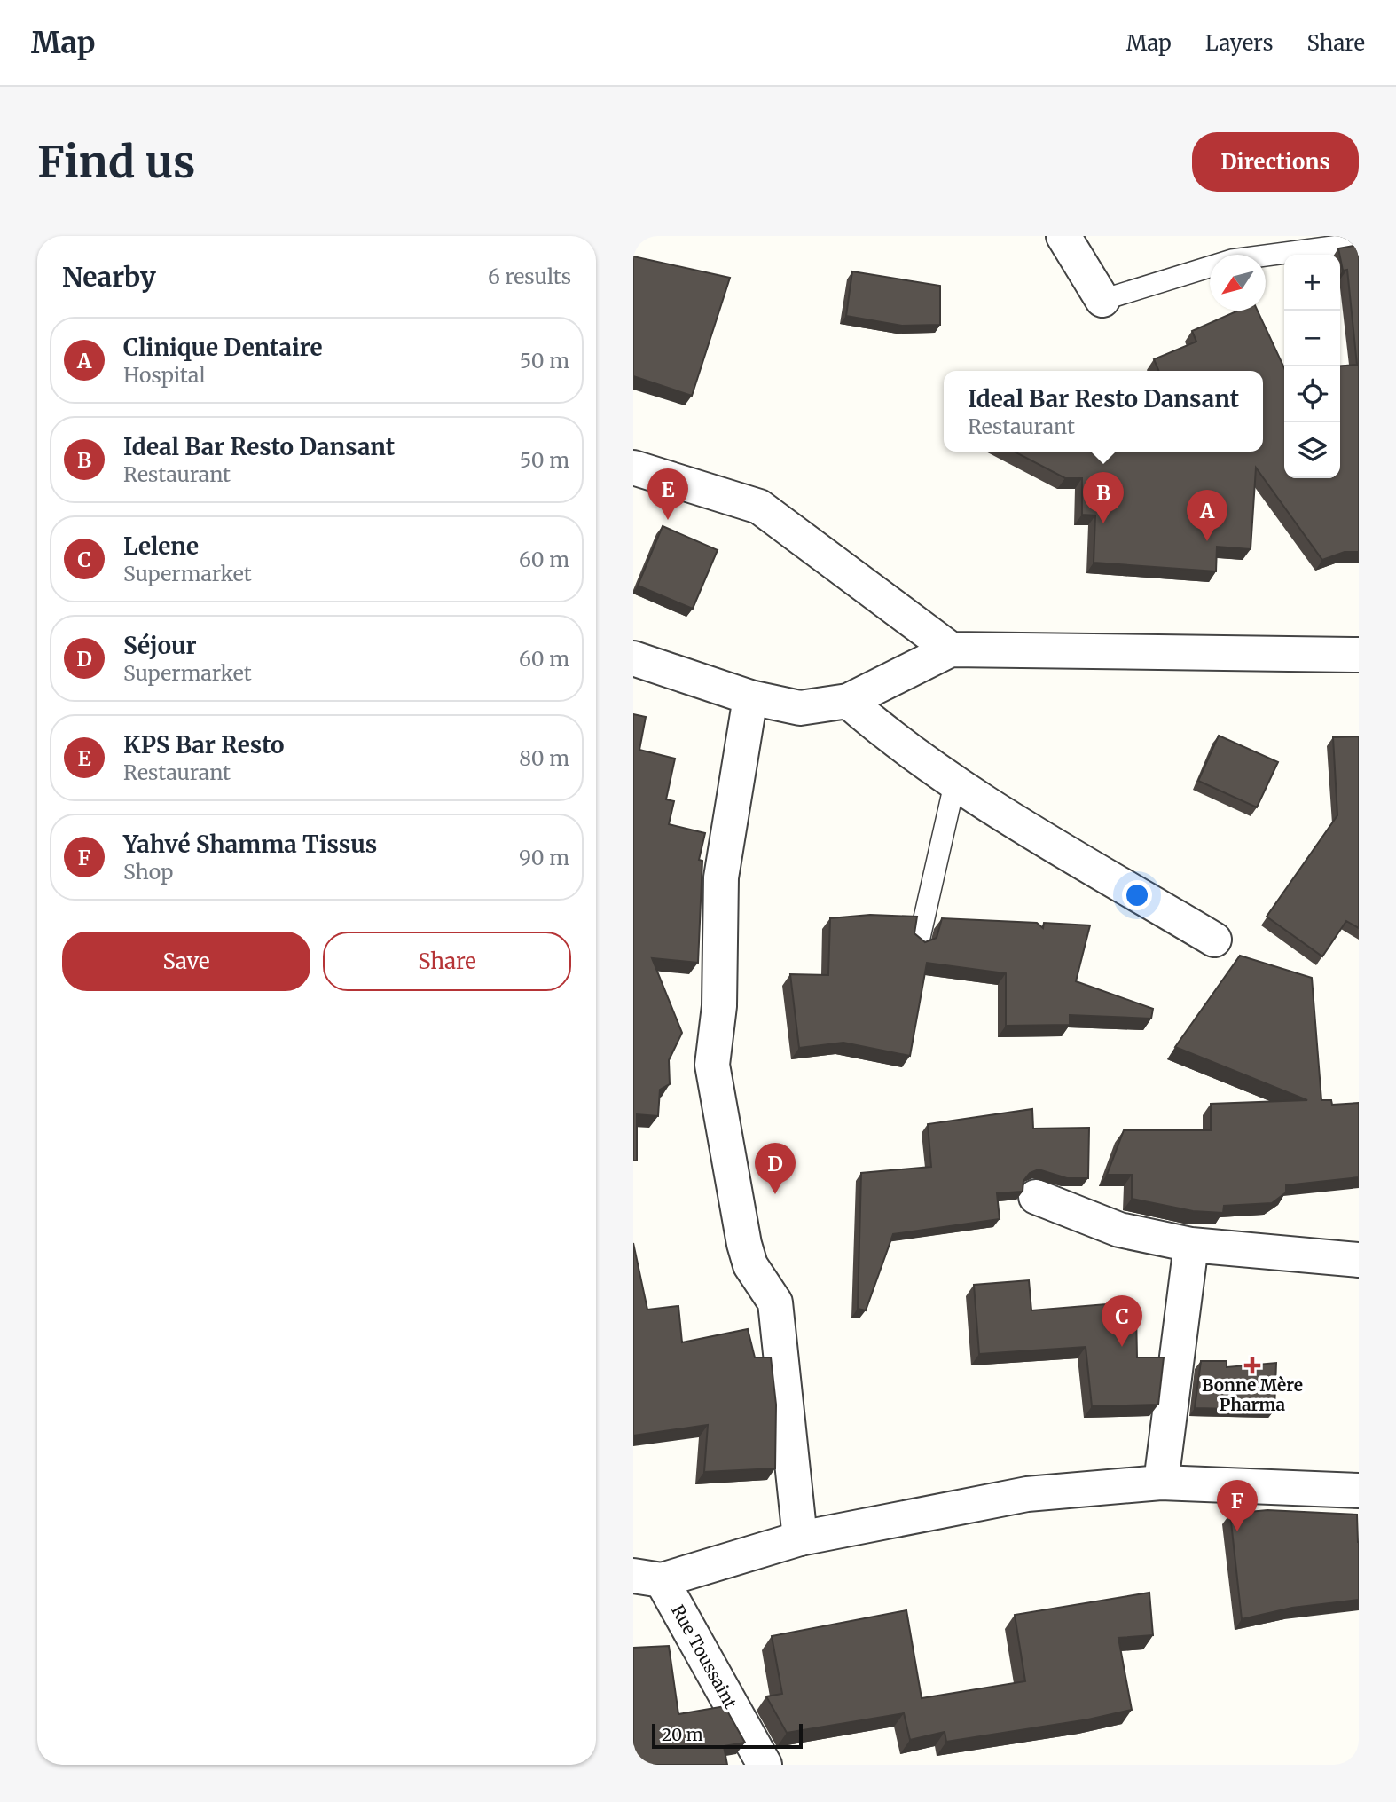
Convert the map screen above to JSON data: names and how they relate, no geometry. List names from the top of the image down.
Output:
{
  "streets": {
    "street": ["Rue Toussaint"]
  },
  "places": {
    "health": ["Bonne Mère Pharma"]
  },
  "scale_bar": "20 m",
  "north": "bottom left",
  "page": {
    "header": "Map",
    "nav": ["Map", "Layers", "Share"],
    "buttons": [
      "Directions",
      ["Save", "Share"]
    ],
    "title": "Find us",
    "heading": ["Nearby", "6 results"],
    "map_buttons": ["+", "−"],
    "list": [
      {
        "mark": "A",
        "name": "Clinique Dentaire",
        "note": "Hospital",
        "value": "50 m"
      },
      {
        "mark": "B",
        "name": "Ideal Bar Resto Dansant",
        "note": "Restaurant",
        "value": "50 m"
      },
      {
        "mark": "C",
        "name": "Lelene",
        "note": "Supermarket",
        "value": "60 m"
      },
      {
        "mark": "D",
        "name": "Séjour",
        "note": "Supermarket",
        "value": "60 m"
      },
      {
        "mark": "E",
        "name": "KPS Bar Resto",
        "note": "Restaurant",
        "value": "80 m"
      },
      {
        "mark": "F",
        "name": "Yahvé Shamma Tissus",
        "note": "Shop",
        "value": "90 m"
      }
    ],
    "popup": ["Ideal Bar Resto Dansant", "Restaurant"],
    "pins": [
      "E",
      "B",
      "A",
      "D",
      "C",
      "F"
    ],
    "scale": "20 m"
  }
}
